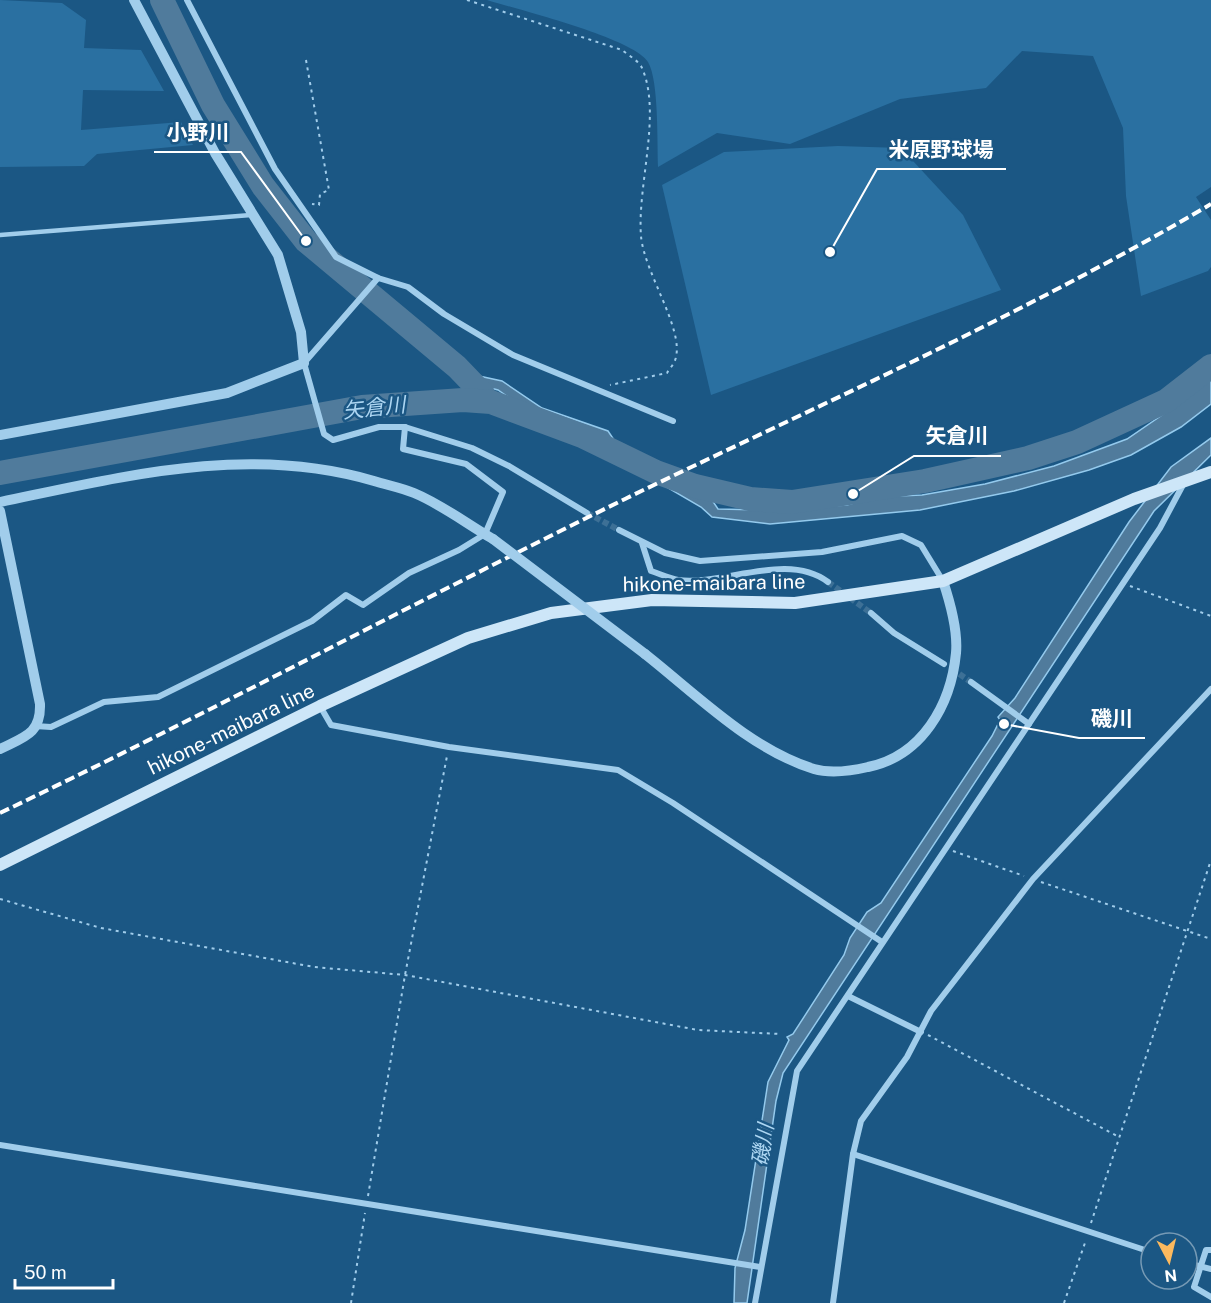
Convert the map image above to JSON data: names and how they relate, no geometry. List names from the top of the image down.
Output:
{
  "streets": {
    "main road": ["hikone-maibara line"]
  },
  "water": ["矢倉川", "磯川"],
  "places": [
    "小野川",
    "米原野球場",
    "矢倉川",
    "磯川"
  ],
  "scale_bar": "50 m",
  "north": "bottom"
}
